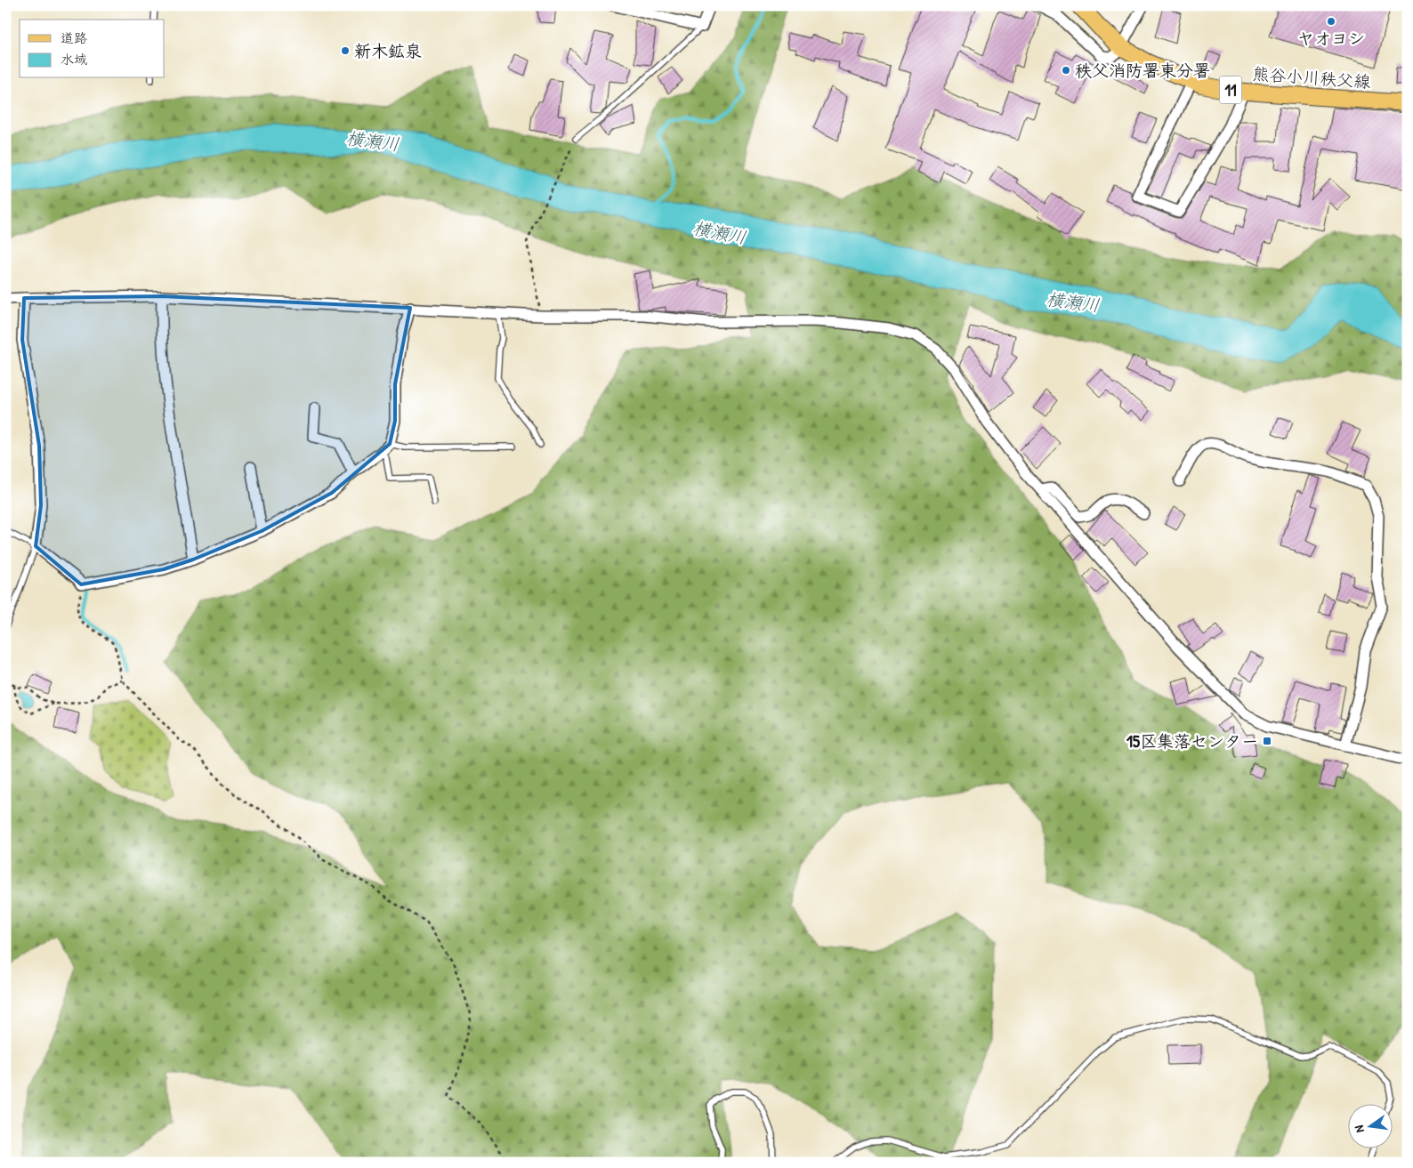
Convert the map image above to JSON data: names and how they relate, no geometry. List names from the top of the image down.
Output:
{
  "streets": {
    "main road": ["熊谷小川秩父線", "11"]
  },
  "water": ["横瀬川"],
  "places": {
    "other": ["ヤオヨシ", "新木鉱泉", "秩父消防署東分署"],
    "transit": ["15区集落センター"]
  },
  "legend": ["道路", "水域"],
  "north": "left"
}
